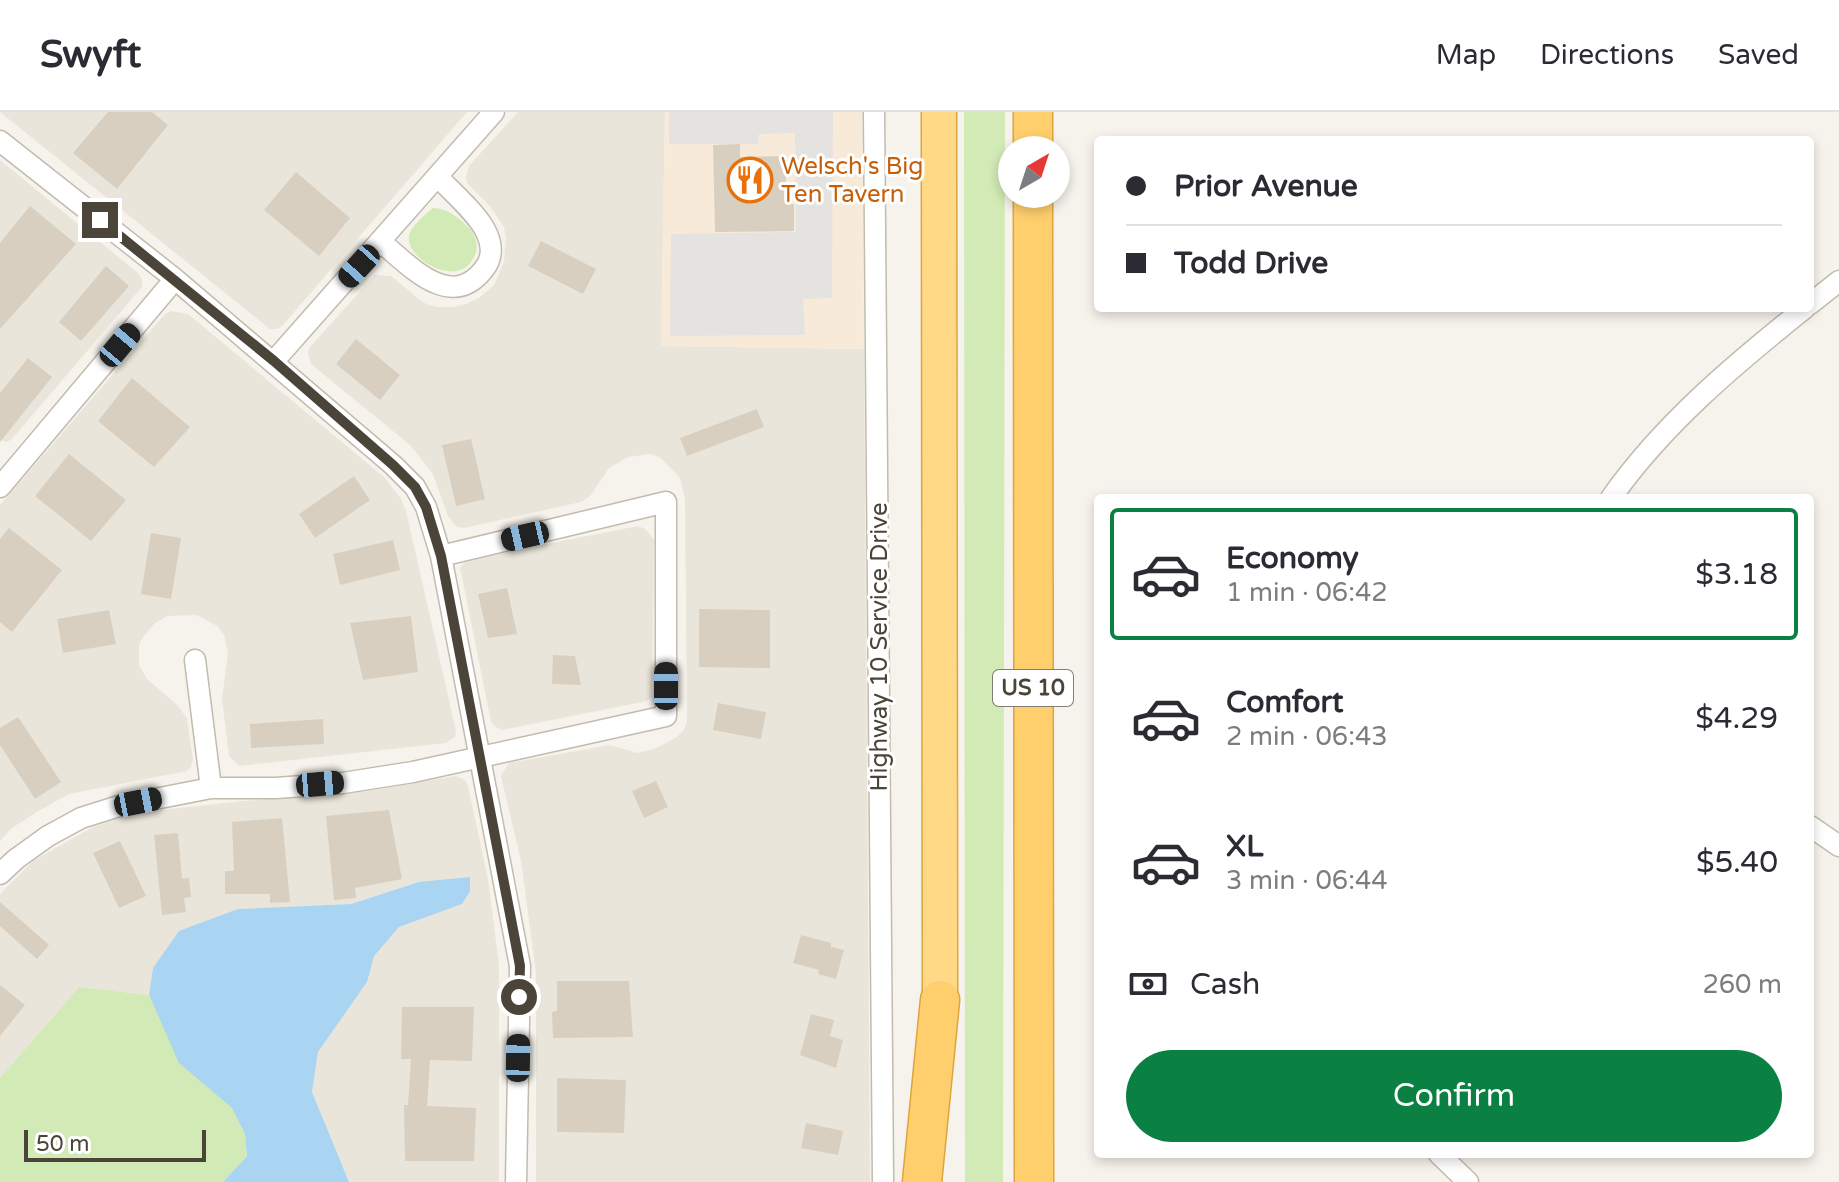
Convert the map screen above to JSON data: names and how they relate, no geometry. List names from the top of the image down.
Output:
{
  "streets": {
    "highway": ["US 10"],
    "street": ["Highway 10 Service Drive"]
  },
  "places": {
    "restaurant": ["Welsch's Big Ten Tavern"]
  },
  "scale_bar": "50 m",
  "north": "top right",
  "page": {
    "header": "Swyft",
    "nav": ["Map", "Directions", "Saved"],
    "banner": ["Prior Avenue", "Todd Drive"],
    "list": [
      {
        "name": "Economy",
        "note": "1 min · 06:42",
        "value": "$3.18"
      },
      {
        "name": "Comfort",
        "note": "2 min · 06:43",
        "value": "$4.29"
      },
      {
        "name": "XL",
        "note": "3 min · 06:44",
        "value": "$5.40"
      }
    ],
    "pay": ["Cash", "260 m"],
    "buttons": "Confirm",
    "scale": "50 m"
  }
}
